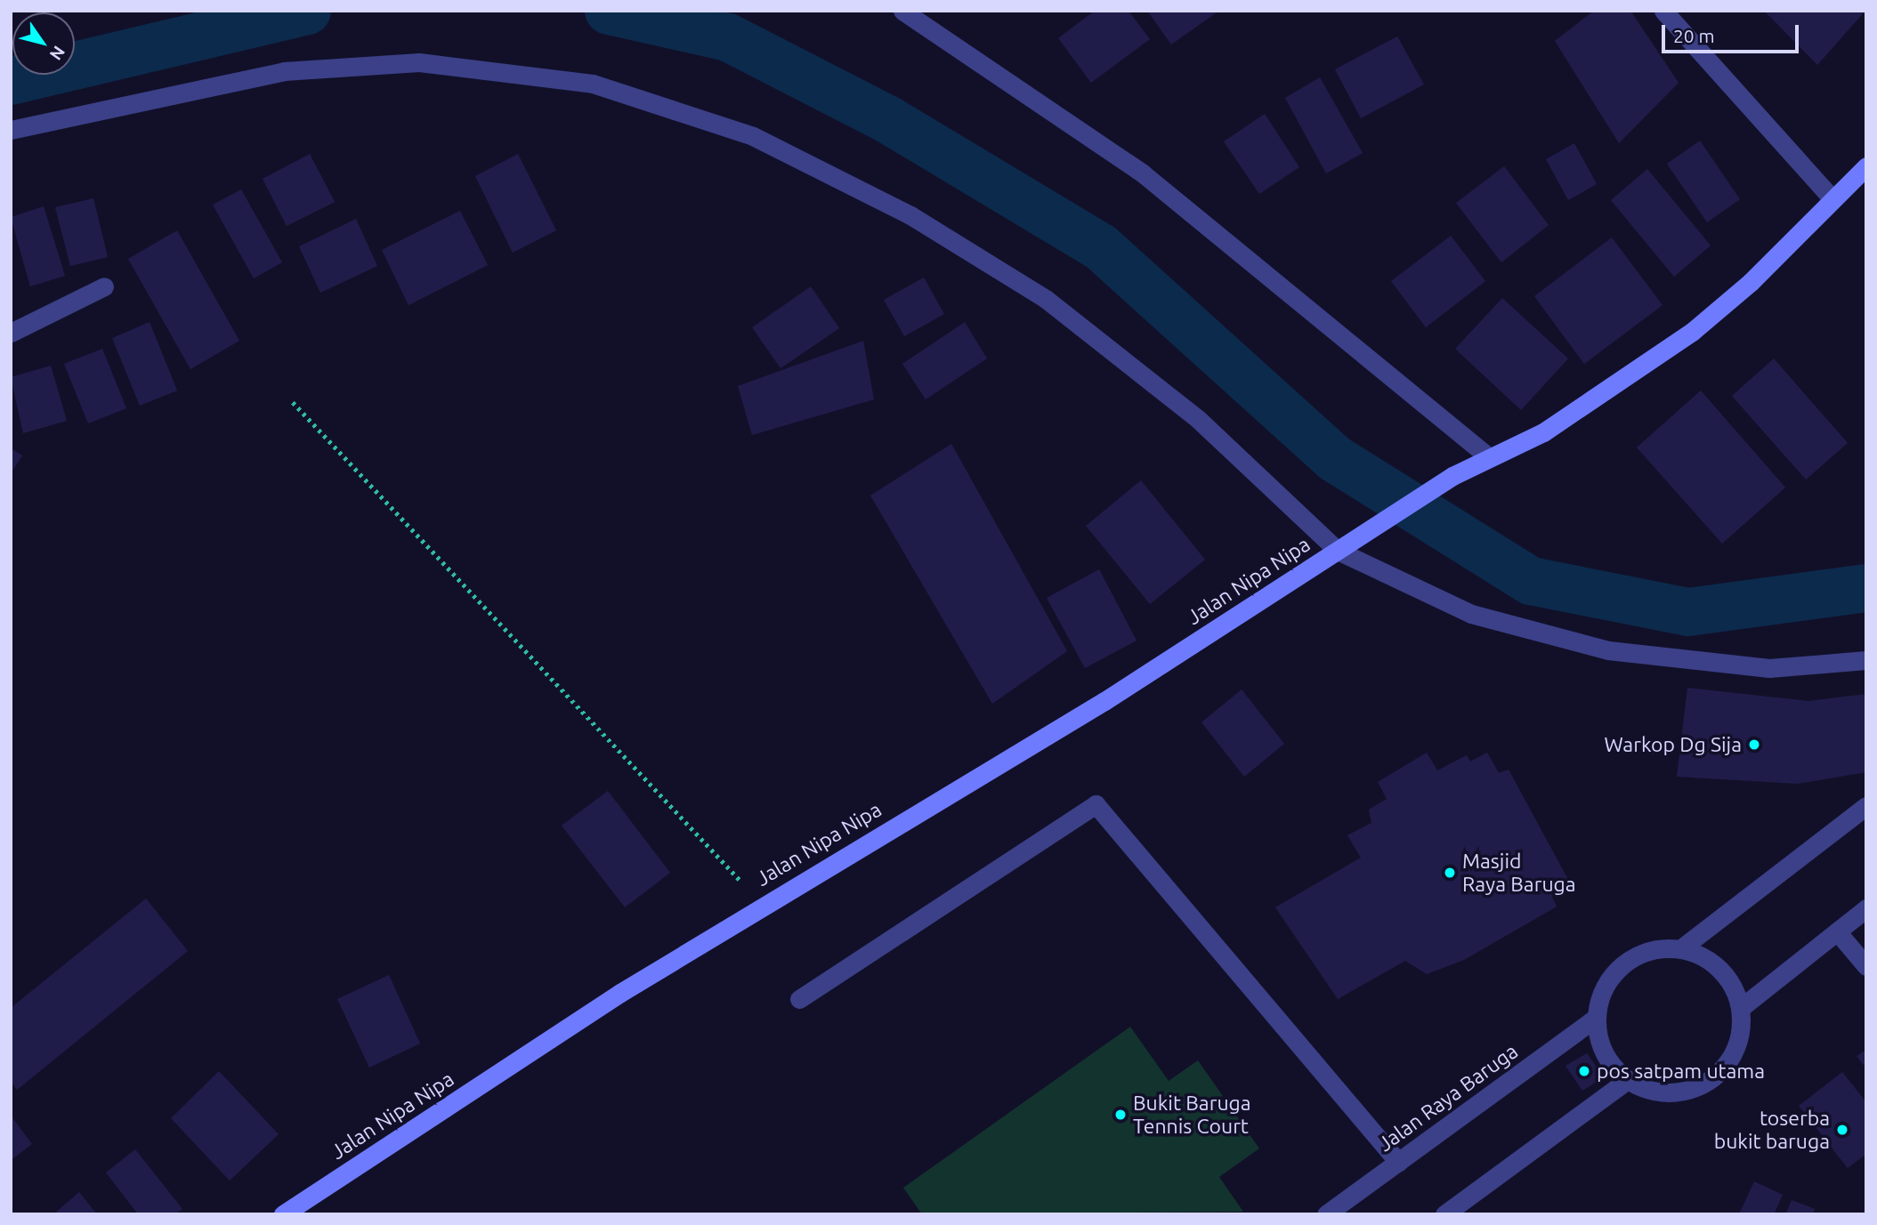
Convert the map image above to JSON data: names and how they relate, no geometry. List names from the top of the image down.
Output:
{
  "streets": {
    "street": ["Jalan Nipa Nipa", "Jalan Raya Baruga"]
  },
  "places": [
    "Warkop Dg Sija",
    "Masjid Raya Baruga",
    "pos satpam utama",
    "Bukit Baruga Tennis Court",
    "toserba bukit baruga"
  ],
  "scale_bar": "20 m",
  "north": "bottom right"
}
